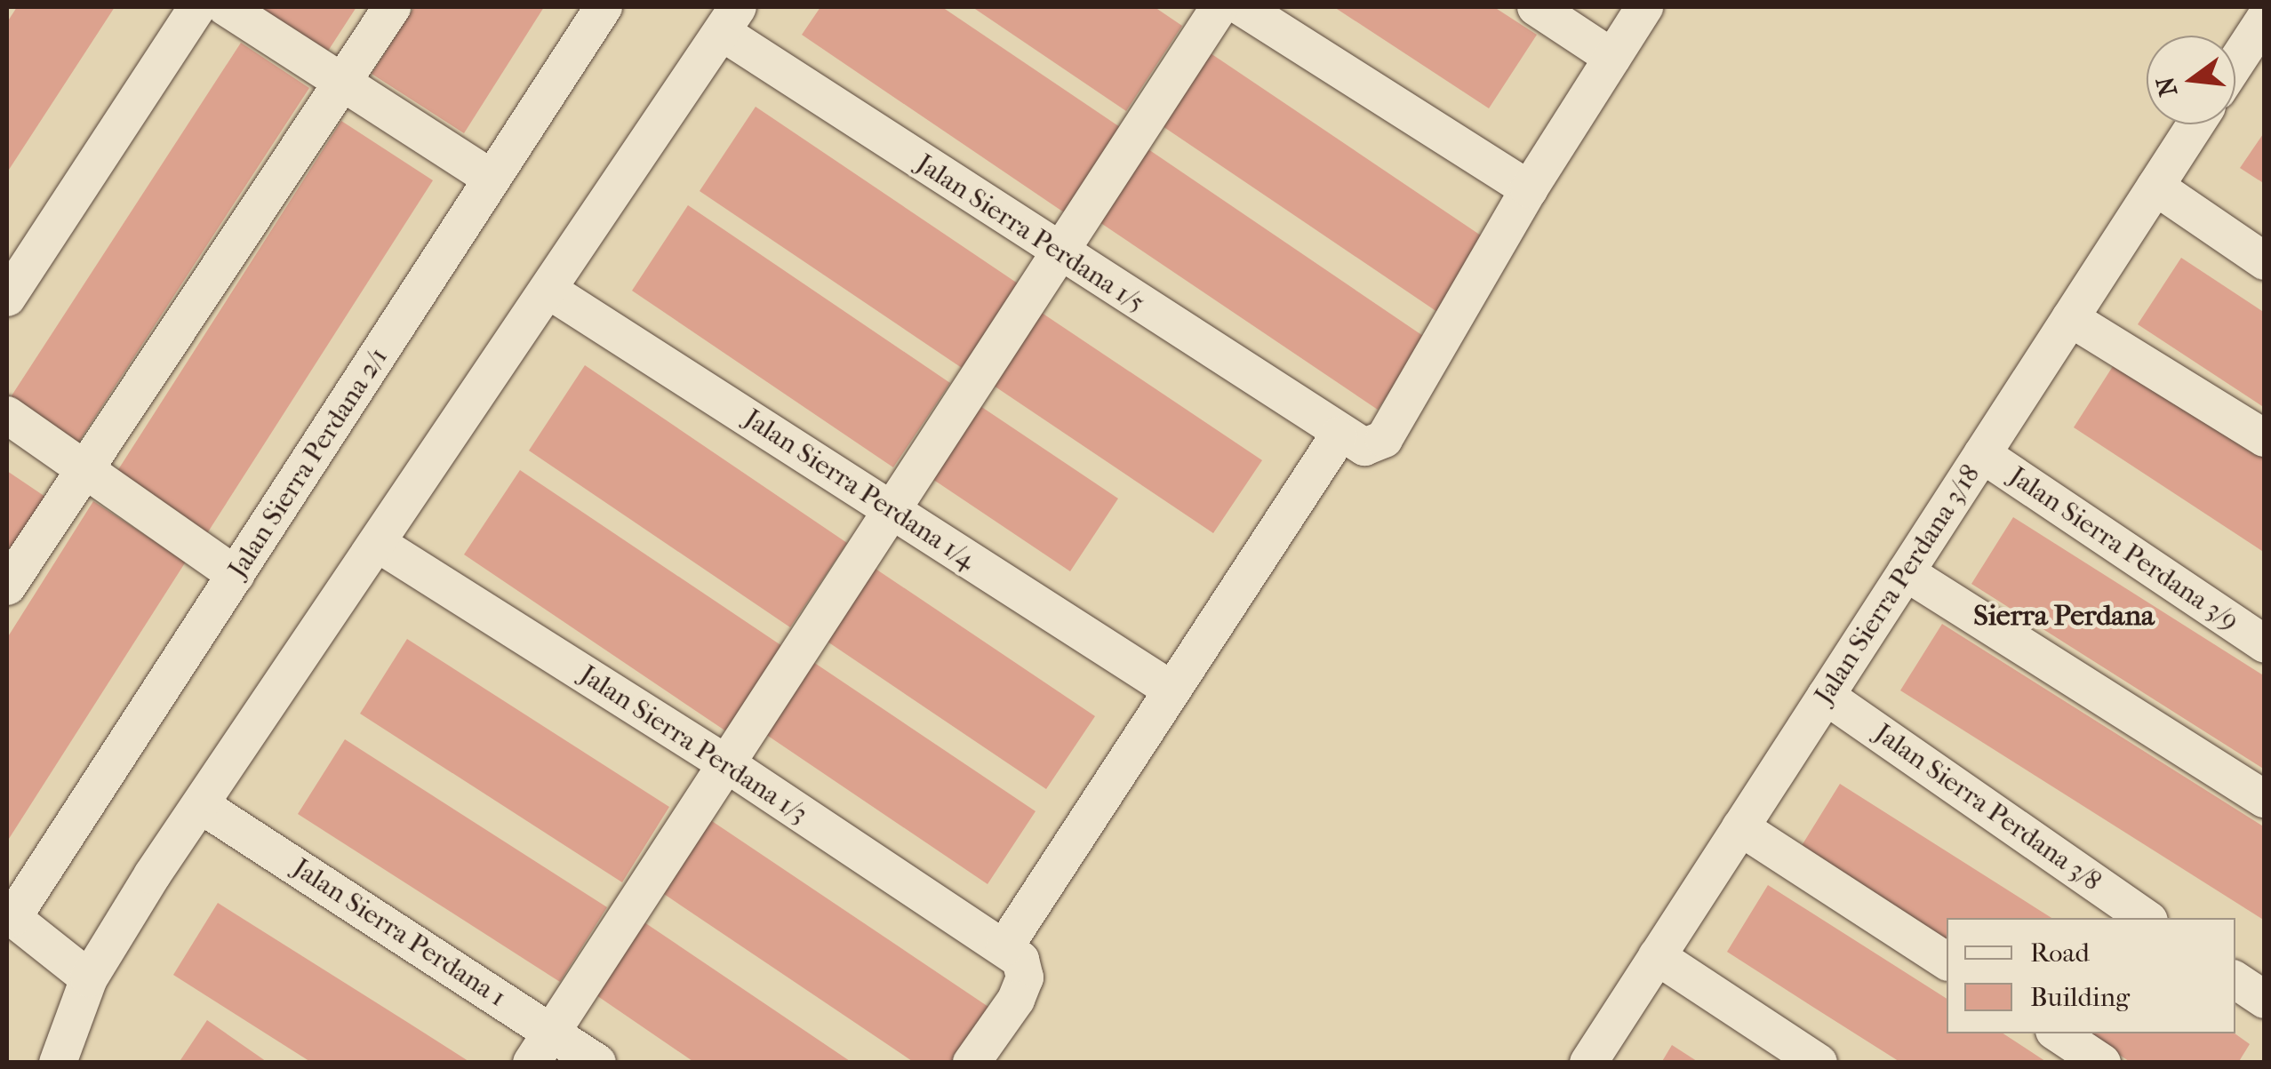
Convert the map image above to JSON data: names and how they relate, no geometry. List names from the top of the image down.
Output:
{
  "streets": {
    "street": [
      "Jalan Sierra Perdana 1/5",
      "Jalan Sierra Perdana 2/1",
      "Jalan Sierra Perdana 1/4",
      "Jalan Sierra Perdana 3/9",
      "Jalan Sierra Perdana 3/18",
      "Jalan Sierra Perdana 1/3",
      "Jalan Sierra Perdana 3/8",
      "Jalan Sierra Perdana 1"
    ]
  },
  "crossings": [
    ["Jalan Sierra Perdana 3/9", "Jalan Sierra Perdana 3/18"],
    ["Jalan Sierra Perdana 3/18", "Jalan Sierra Perdana 3/8"]
  ],
  "districts": ["Sierra Perdana"],
  "legend": ["Road", "Building"],
  "north": "left"
}
